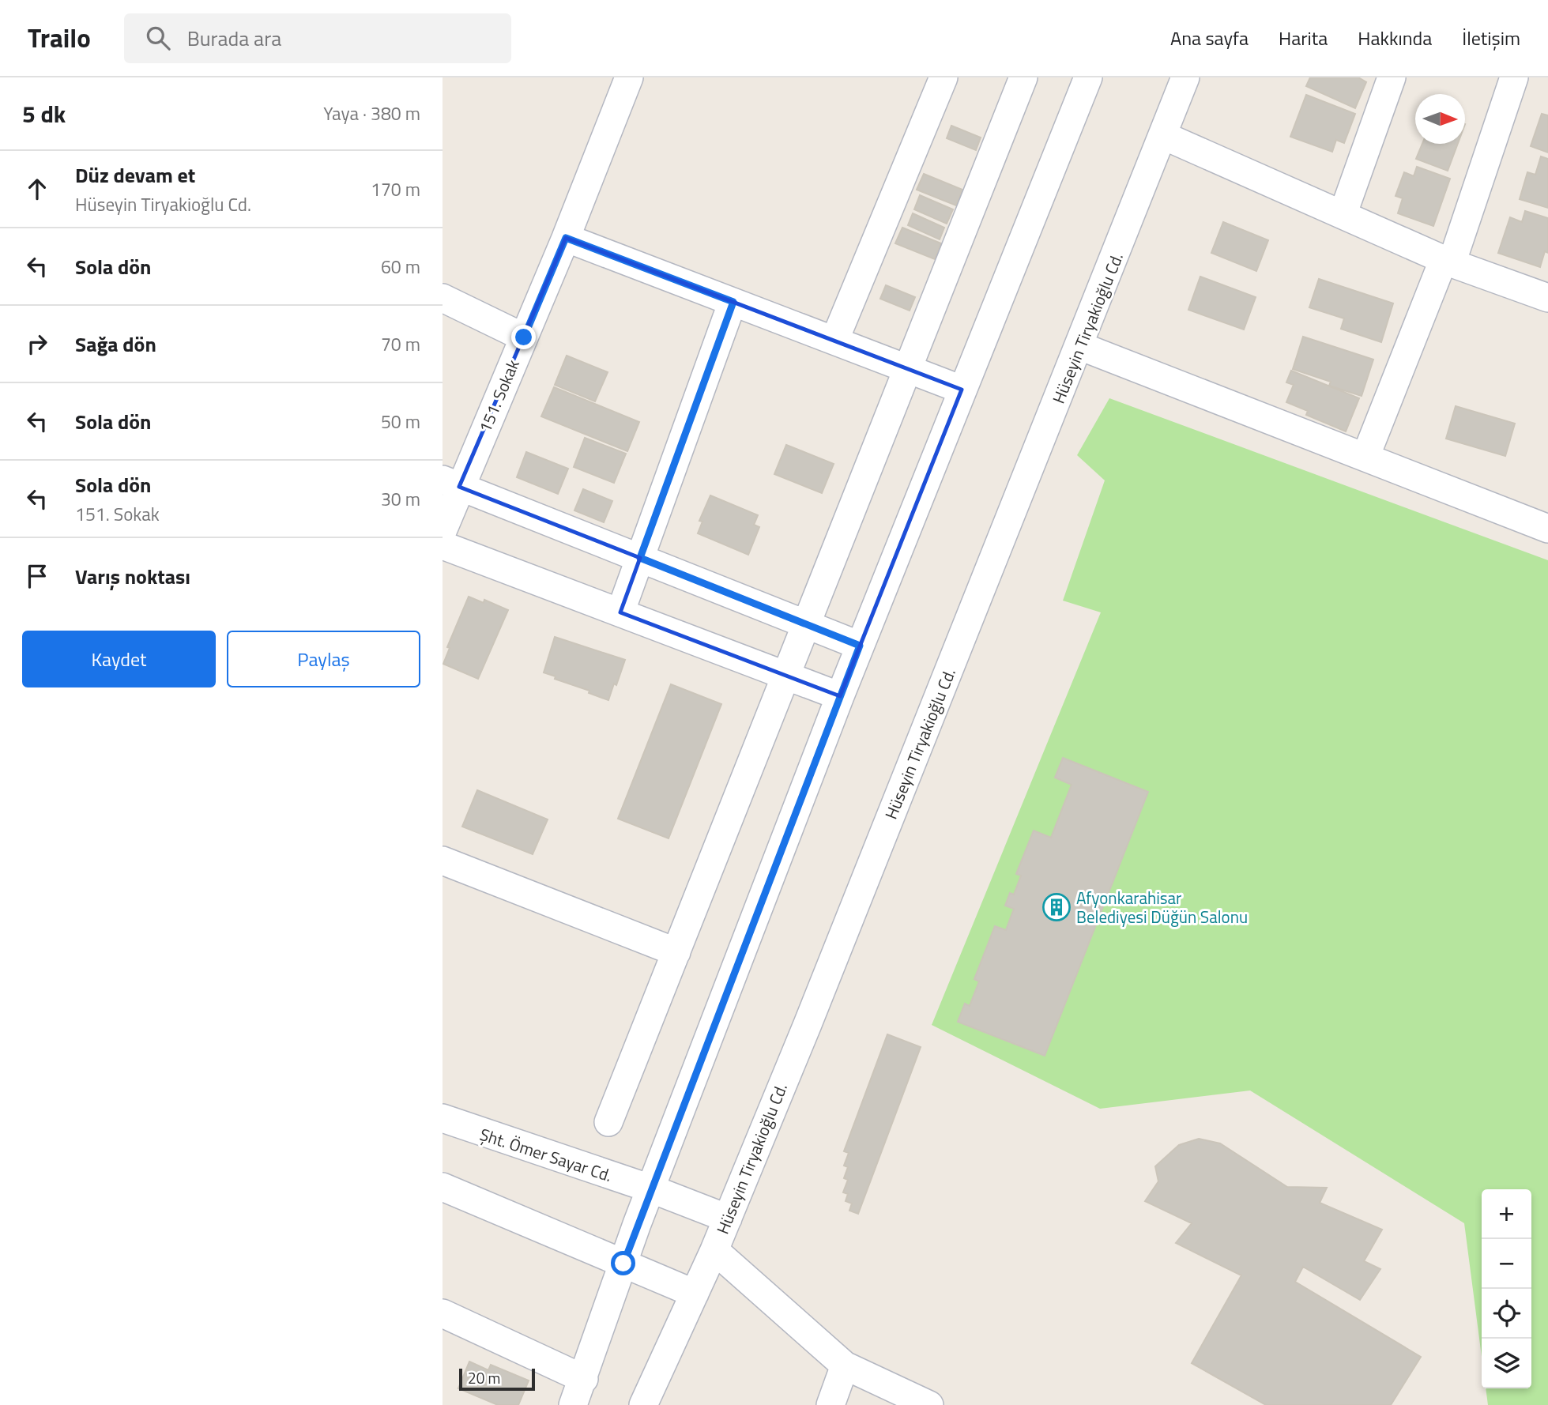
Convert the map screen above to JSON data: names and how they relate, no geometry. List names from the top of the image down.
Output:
{
  "streets": {
    "street": ["Hüseyin Tiryakioğlu Cd.", "151. Sokak", "Şht. Ömer Sayar Cd."]
  },
  "crossings": [
    ["Hüseyin Tiryakioğlu Cd.", "Şht. Ömer Sayar Cd."]
  ],
  "places": {
    "building": ["Afyonkarahisar Belediyesi Düğün Salonu"]
  },
  "scale_bar": "20 m",
  "north": "right",
  "page": {
    "header": "Trailo",
    "search": "Burada ara",
    "nav": [
      "Ana sayfa",
      "Harita",
      "Hakkında",
      "İletişim"
    ],
    "heading": ["5 dk", "Yaya · 380 m"],
    "list": [
      ["Düz devam et", "Hüseyin Tiryakioğlu Cd.", "170 m"],
      ["Sola dön", "60 m"],
      ["Sağa dön", "70 m"],
      ["Sola dön", "50 m"],
      ["Sola dön", "151. Sokak", "30 m"],
      "Varış noktası"
    ],
    "buttons": ["Kaydet", "Paylaş"],
    "map_buttons": ["+", "−"],
    "scale": "20 m"
  }
}
